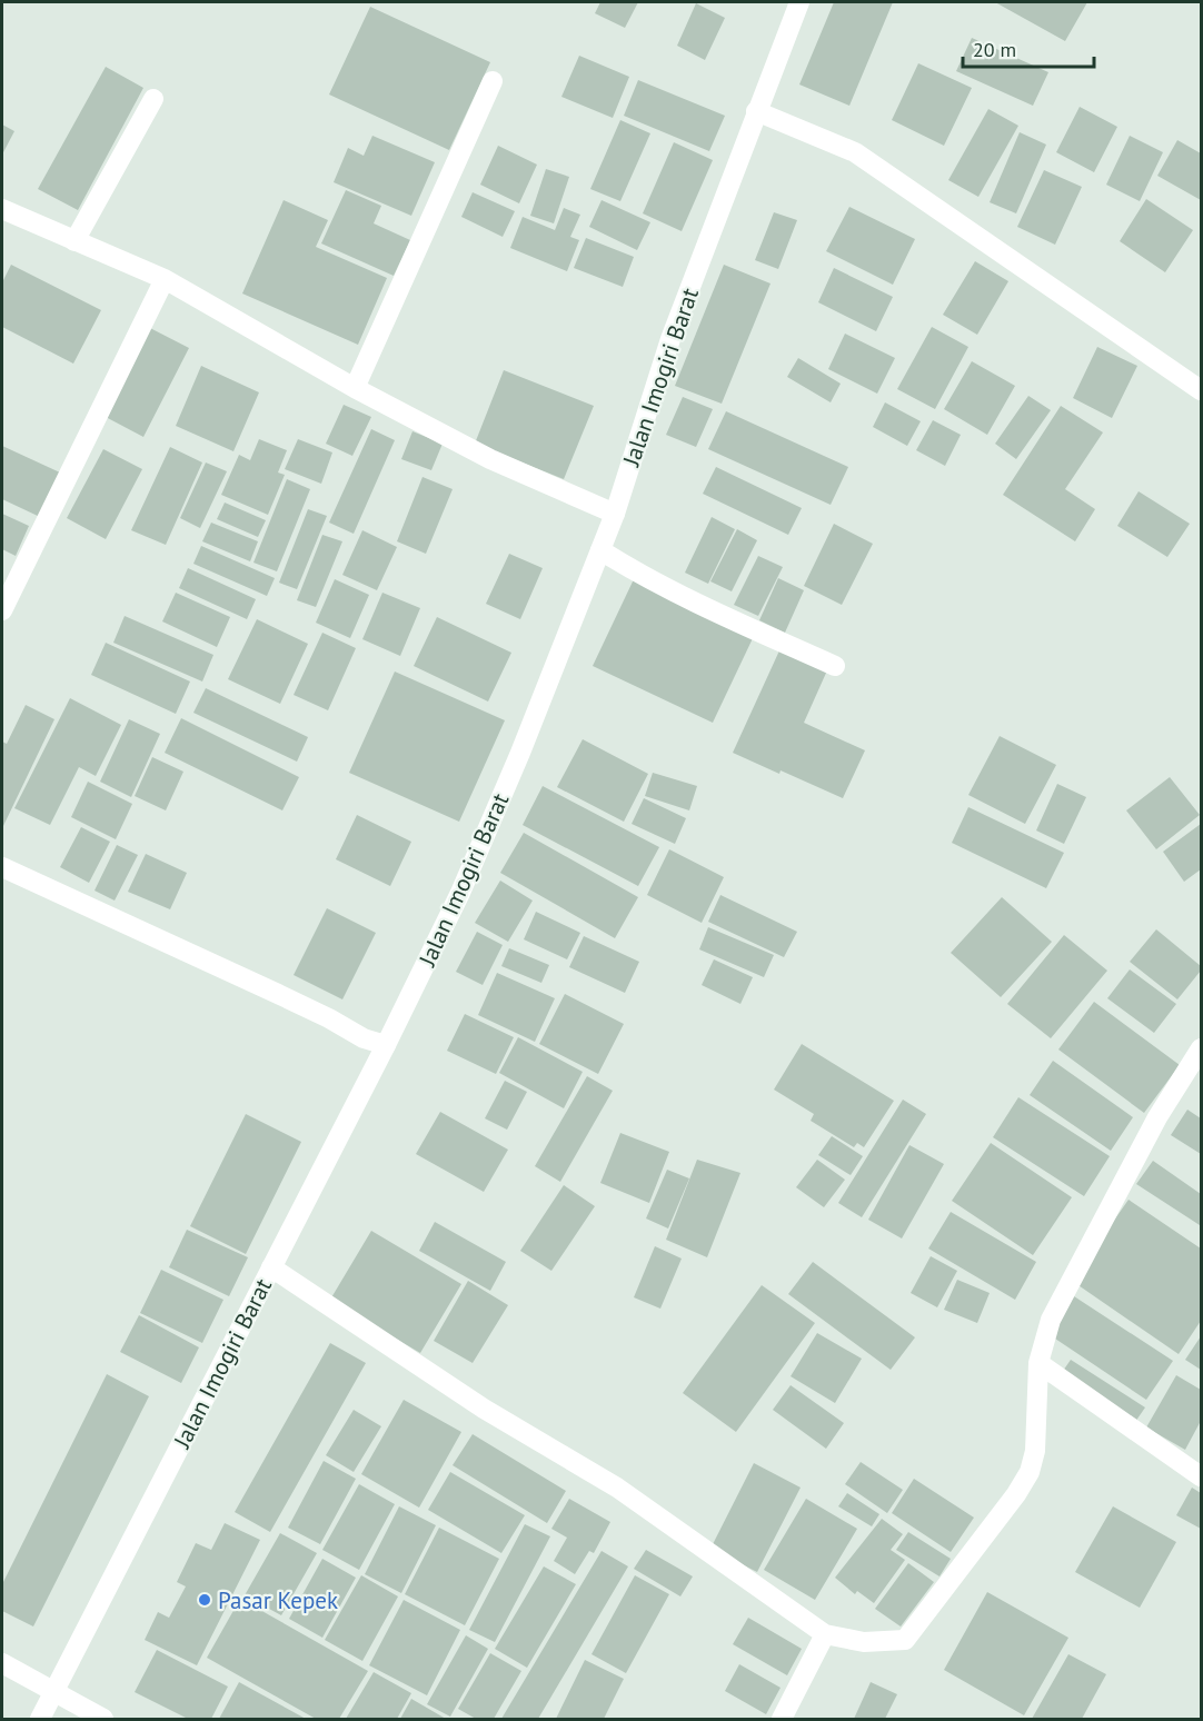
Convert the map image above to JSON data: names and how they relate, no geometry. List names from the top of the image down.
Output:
{
  "streets": {
    "street": ["Jalan Imogiri Barat"]
  },
  "places": ["Pasar Kepek"],
  "scale_bar": "20 m"
}
